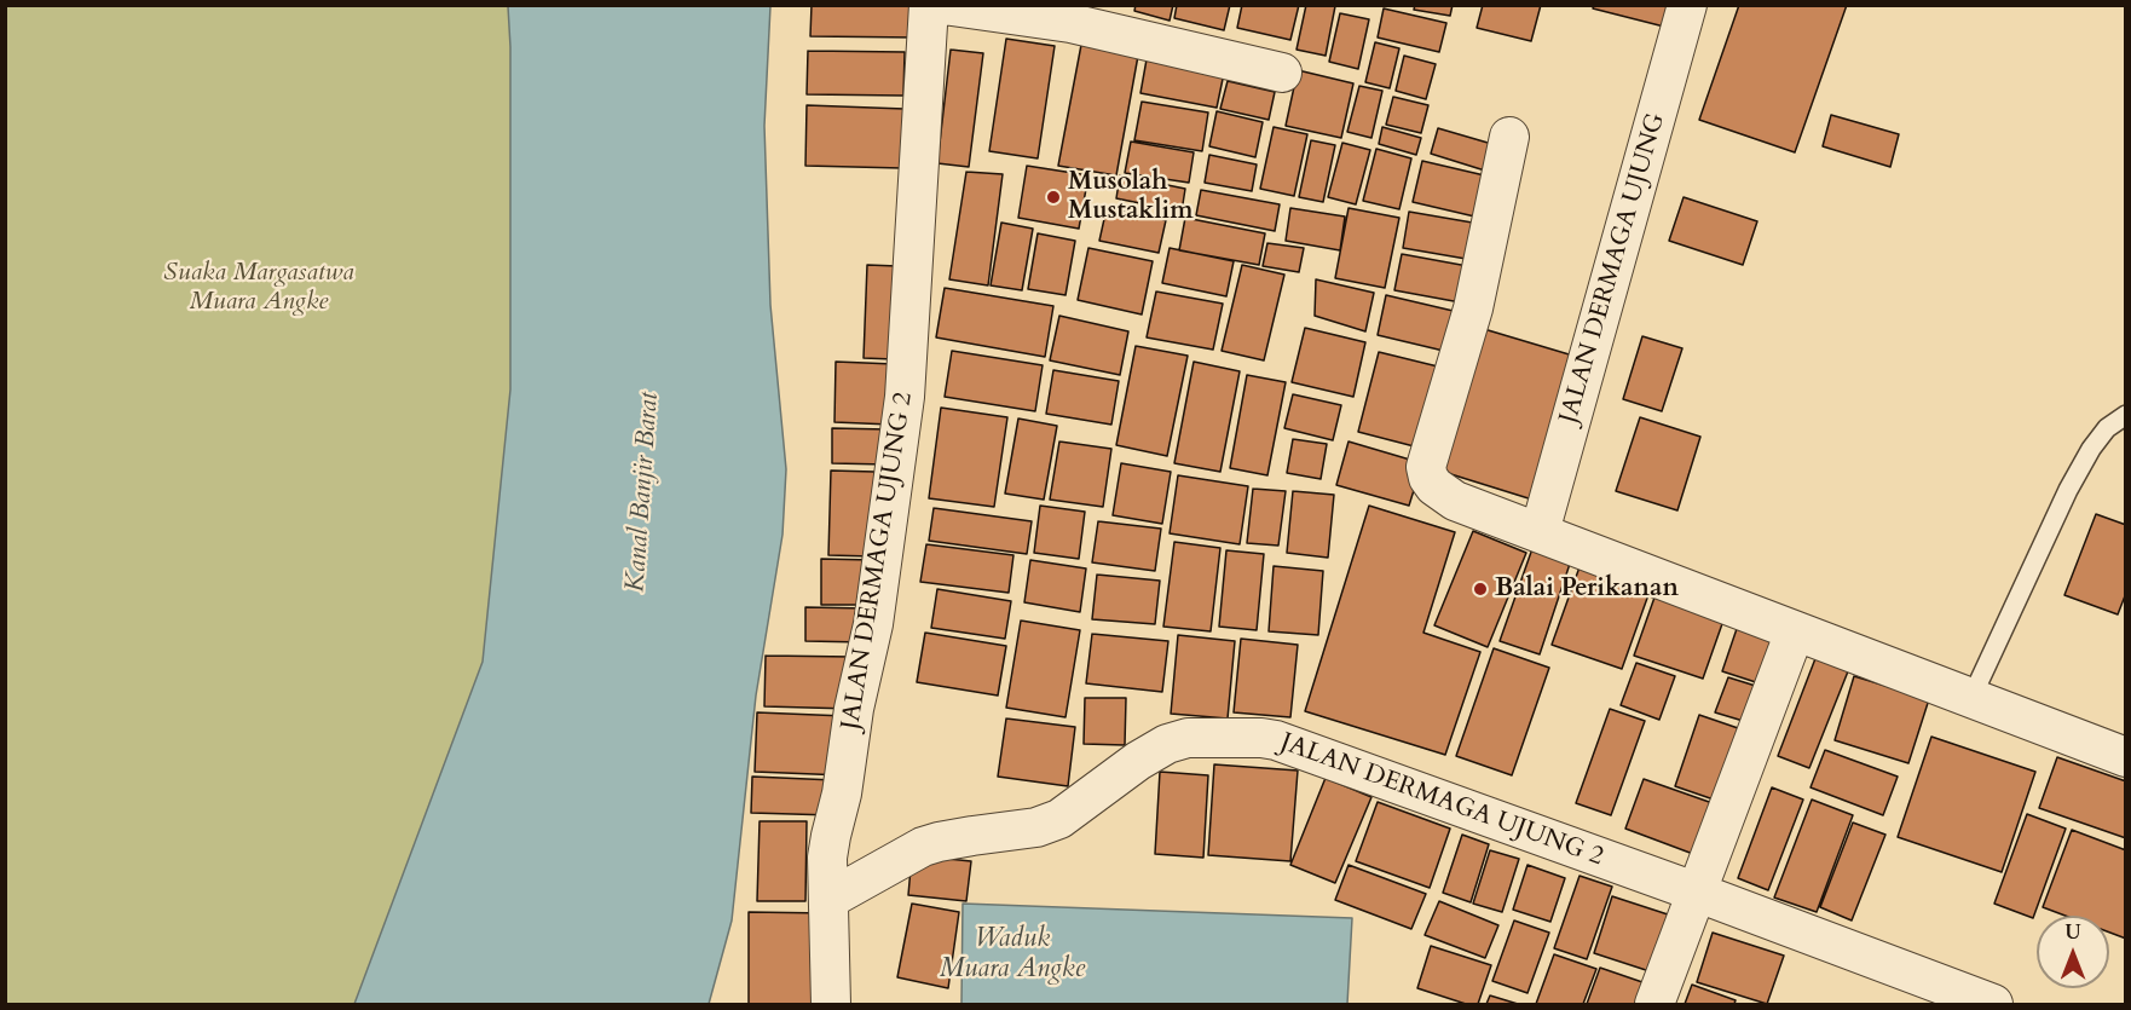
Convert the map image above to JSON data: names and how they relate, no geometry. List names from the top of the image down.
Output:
{
  "streets": {
    "street": ["JALAN DERMAGA UJUNG", "JALAN DERMAGA UJUNG 2"]
  },
  "water": ["Kanal Banjir Barat", "Waduk Muara Angke"],
  "parks": ["Suaka Margasatwa Muara Angke"],
  "places": ["Musolah Mustaklim", "Balai Perikanan"],
  "north": "top"
}
